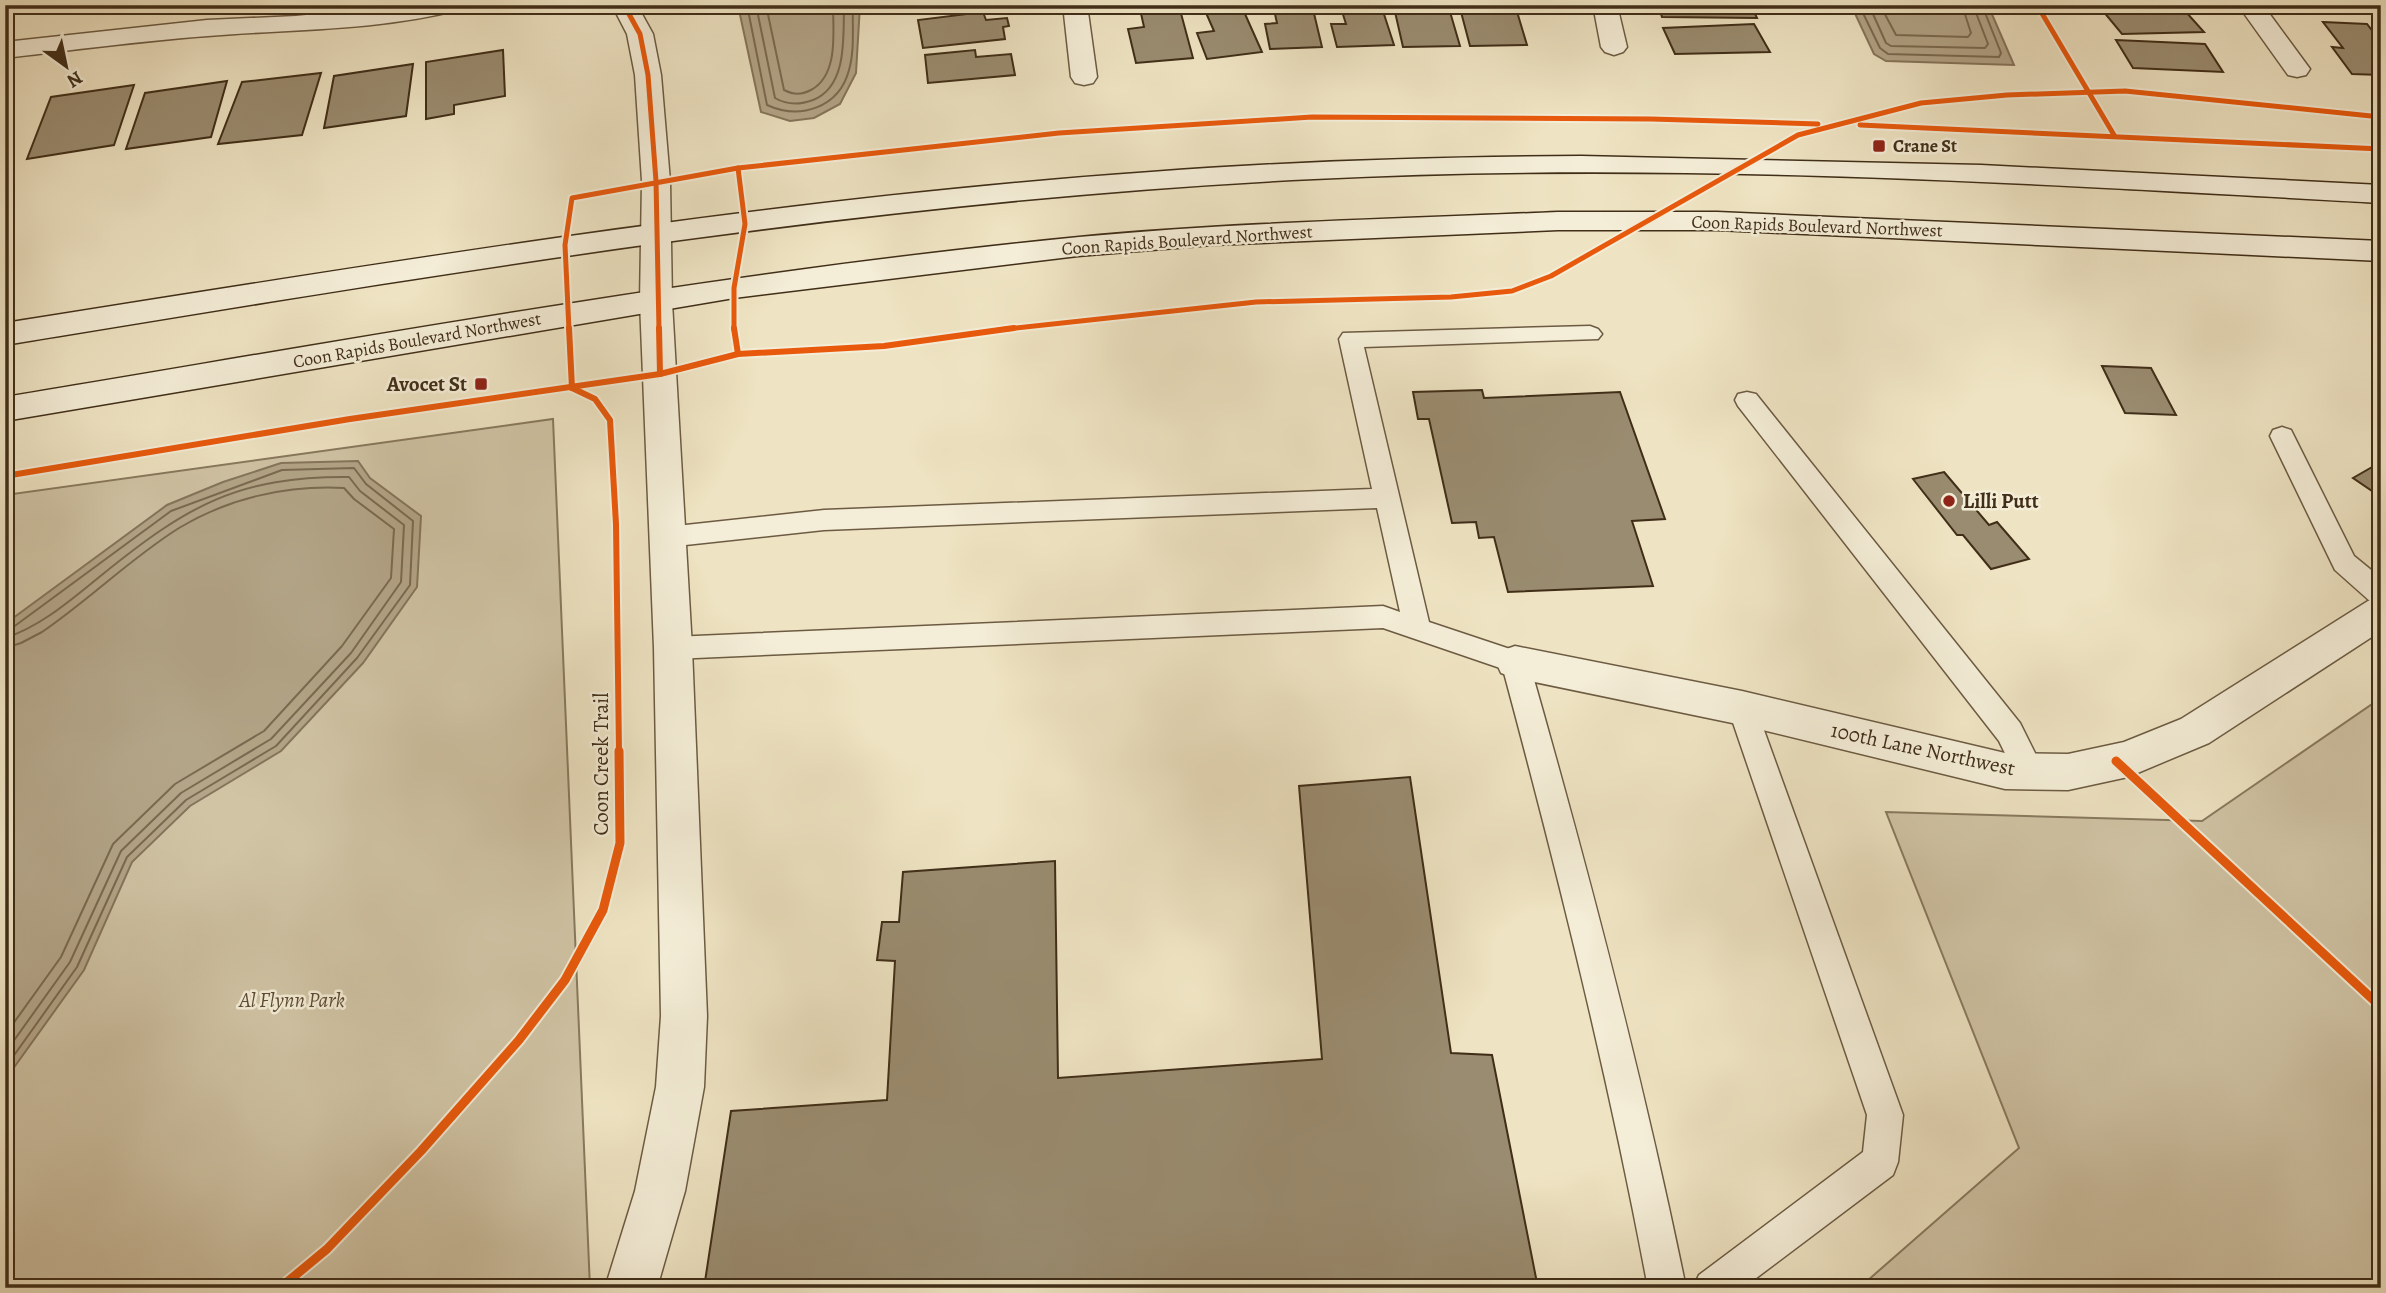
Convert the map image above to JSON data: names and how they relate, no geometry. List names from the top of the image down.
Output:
{
  "streets": {
    "main road": ["Coon Rapids Boulevard Northwest", "100th Lane Northwest"],
    "cycle path": ["Coon Creek Trail"]
  },
  "parks": ["Al Flynn Park"],
  "places": {
    "transit": ["Crane St", "Avocet St"],
    "other": ["Lilli Putt"]
  },
  "north": "bottom right"
}
